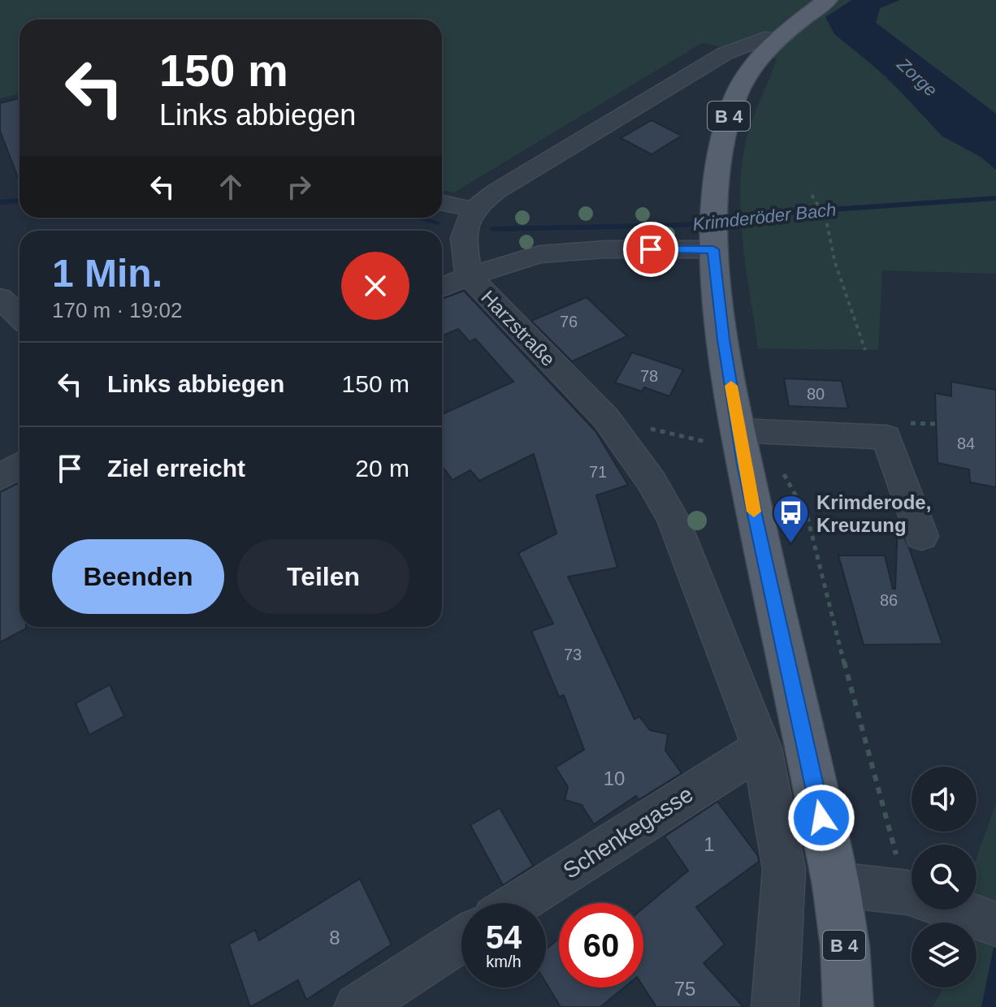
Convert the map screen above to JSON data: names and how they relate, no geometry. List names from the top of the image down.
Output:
{
  "streets": {
    "main road": ["B 4"],
    "street": ["Harzstraße", "Schenkegasse"]
  },
  "crossings": [
    ["Harzstraße", "Schenkegasse"]
  ],
  "water": ["Zorge", "Krimderöder Bach"],
  "places": {
    "bus stop": ["Krimderode, Kreuzung"]
  },
  "house_numbers": [
    "76",
    "78",
    "80",
    "84",
    "71",
    "86",
    "73",
    "10",
    "1",
    "8",
    "75"
  ],
  "page": {
    "turn": ["150 m", "Links abbiegen"],
    "heading": ["1 Min.", "170 m · 19:02"],
    "list": [
      {
        "name": "Links abbiegen",
        "value": "150 m"
      },
      {
        "name": "Ziel erreicht",
        "value": "20 m"
      }
    ],
    "buttons": ["Beenden", "Teilen"],
    "speed": "54 km/h",
    "limit": "60"
  }
}
